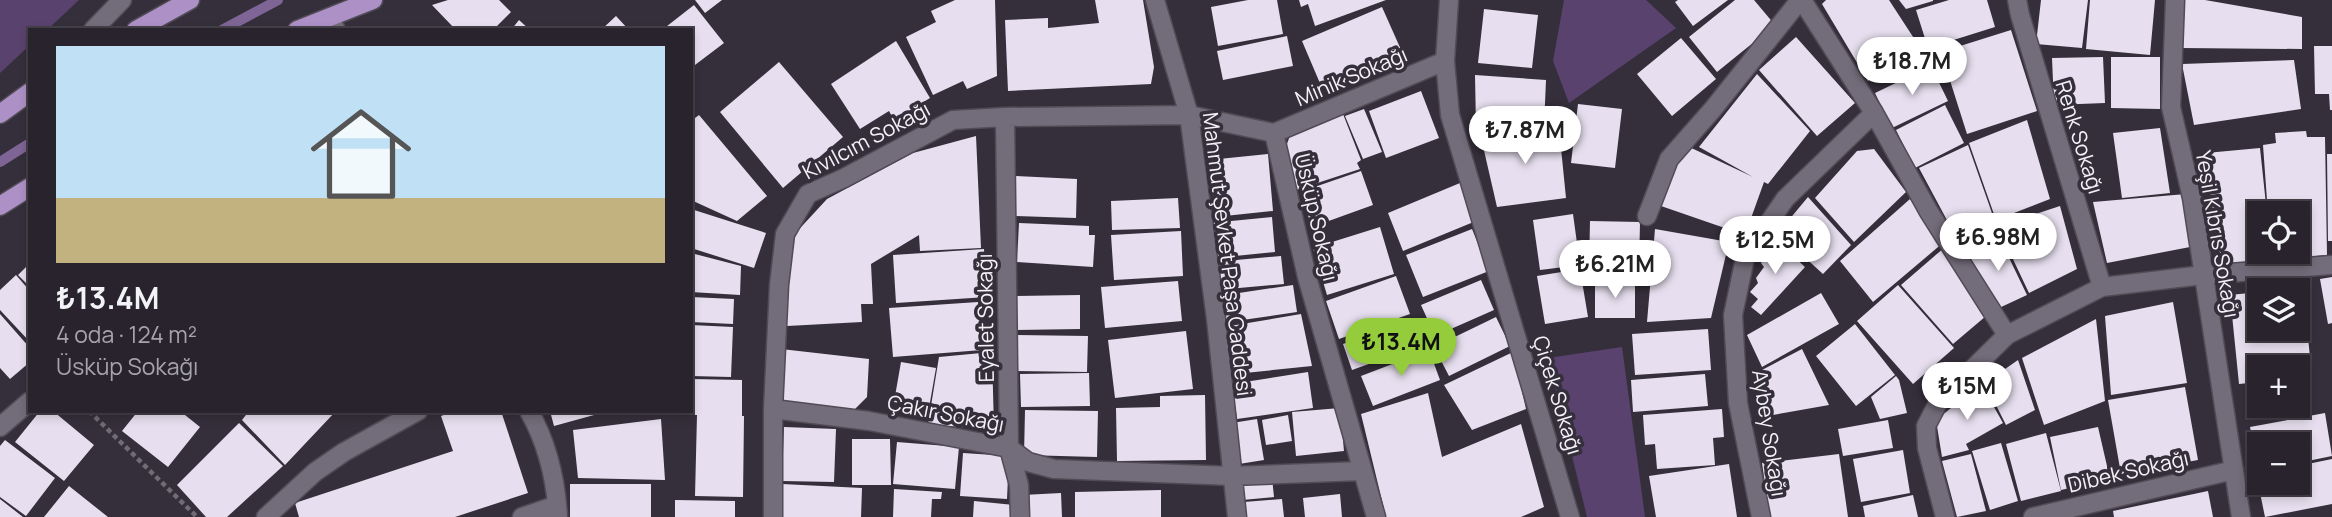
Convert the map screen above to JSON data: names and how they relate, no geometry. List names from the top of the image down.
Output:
{
  "streets": {
    "street": [
      "Minik Sokağı",
      "Renk Sokağı",
      "Kıvılcım Sokağı",
      "Üsküp Sokağı",
      "Yeşil Kıbrıs Sokağı",
      "Mahmut Şevket Paşa Caddesi",
      "Eyalet Sokağı",
      "Çiçek Sokağı",
      "Çakır Sokağı",
      "Aybey Sokağı",
      "Dibek Sokağı"
    ]
  },
  "crossings": [
    ["Minik Sokağı", "Üsküp Sokağı"],
    ["Minik Sokağı", "Çiçek Sokağı"],
    ["Kıvılcım Sokağı", "Üsküp Sokağı"],
    ["Kıvılcım Sokağı", "Mahmut Şevket Paşa Caddesi"],
    ["Kıvılcım Sokağı", "Eyalet Sokağı"],
    ["Kıvılcım Sokağı", "Çakır Sokağı"],
    ["Üsküp Sokağı", "Mahmut Şevket Paşa Caddesi"],
    ["Üsküp Sokağı", "Çakır Sokağı"],
    ["Yeşil Kıbrıs Sokağı", "Dibek Sokağı"],
    ["Mahmut Şevket Paşa Caddesi", "Çakır Sokağı"],
    ["Eyalet Sokağı", "Çakır Sokağı"]
  ],
  "page": {
    "list": [
      {
        "name": "₺13.4M",
        "note": "4 oda · 124 m² · Üsküp Sokağı"
      }
    ],
    "price": [
      "₺18.7M",
      "₺7.87M",
      "₺6.98M",
      "₺12.5M",
      "₺6.21M",
      "₺13.4M",
      "₺15M"
    ],
    "map_buttons": ["+", "−"]
  }
}
